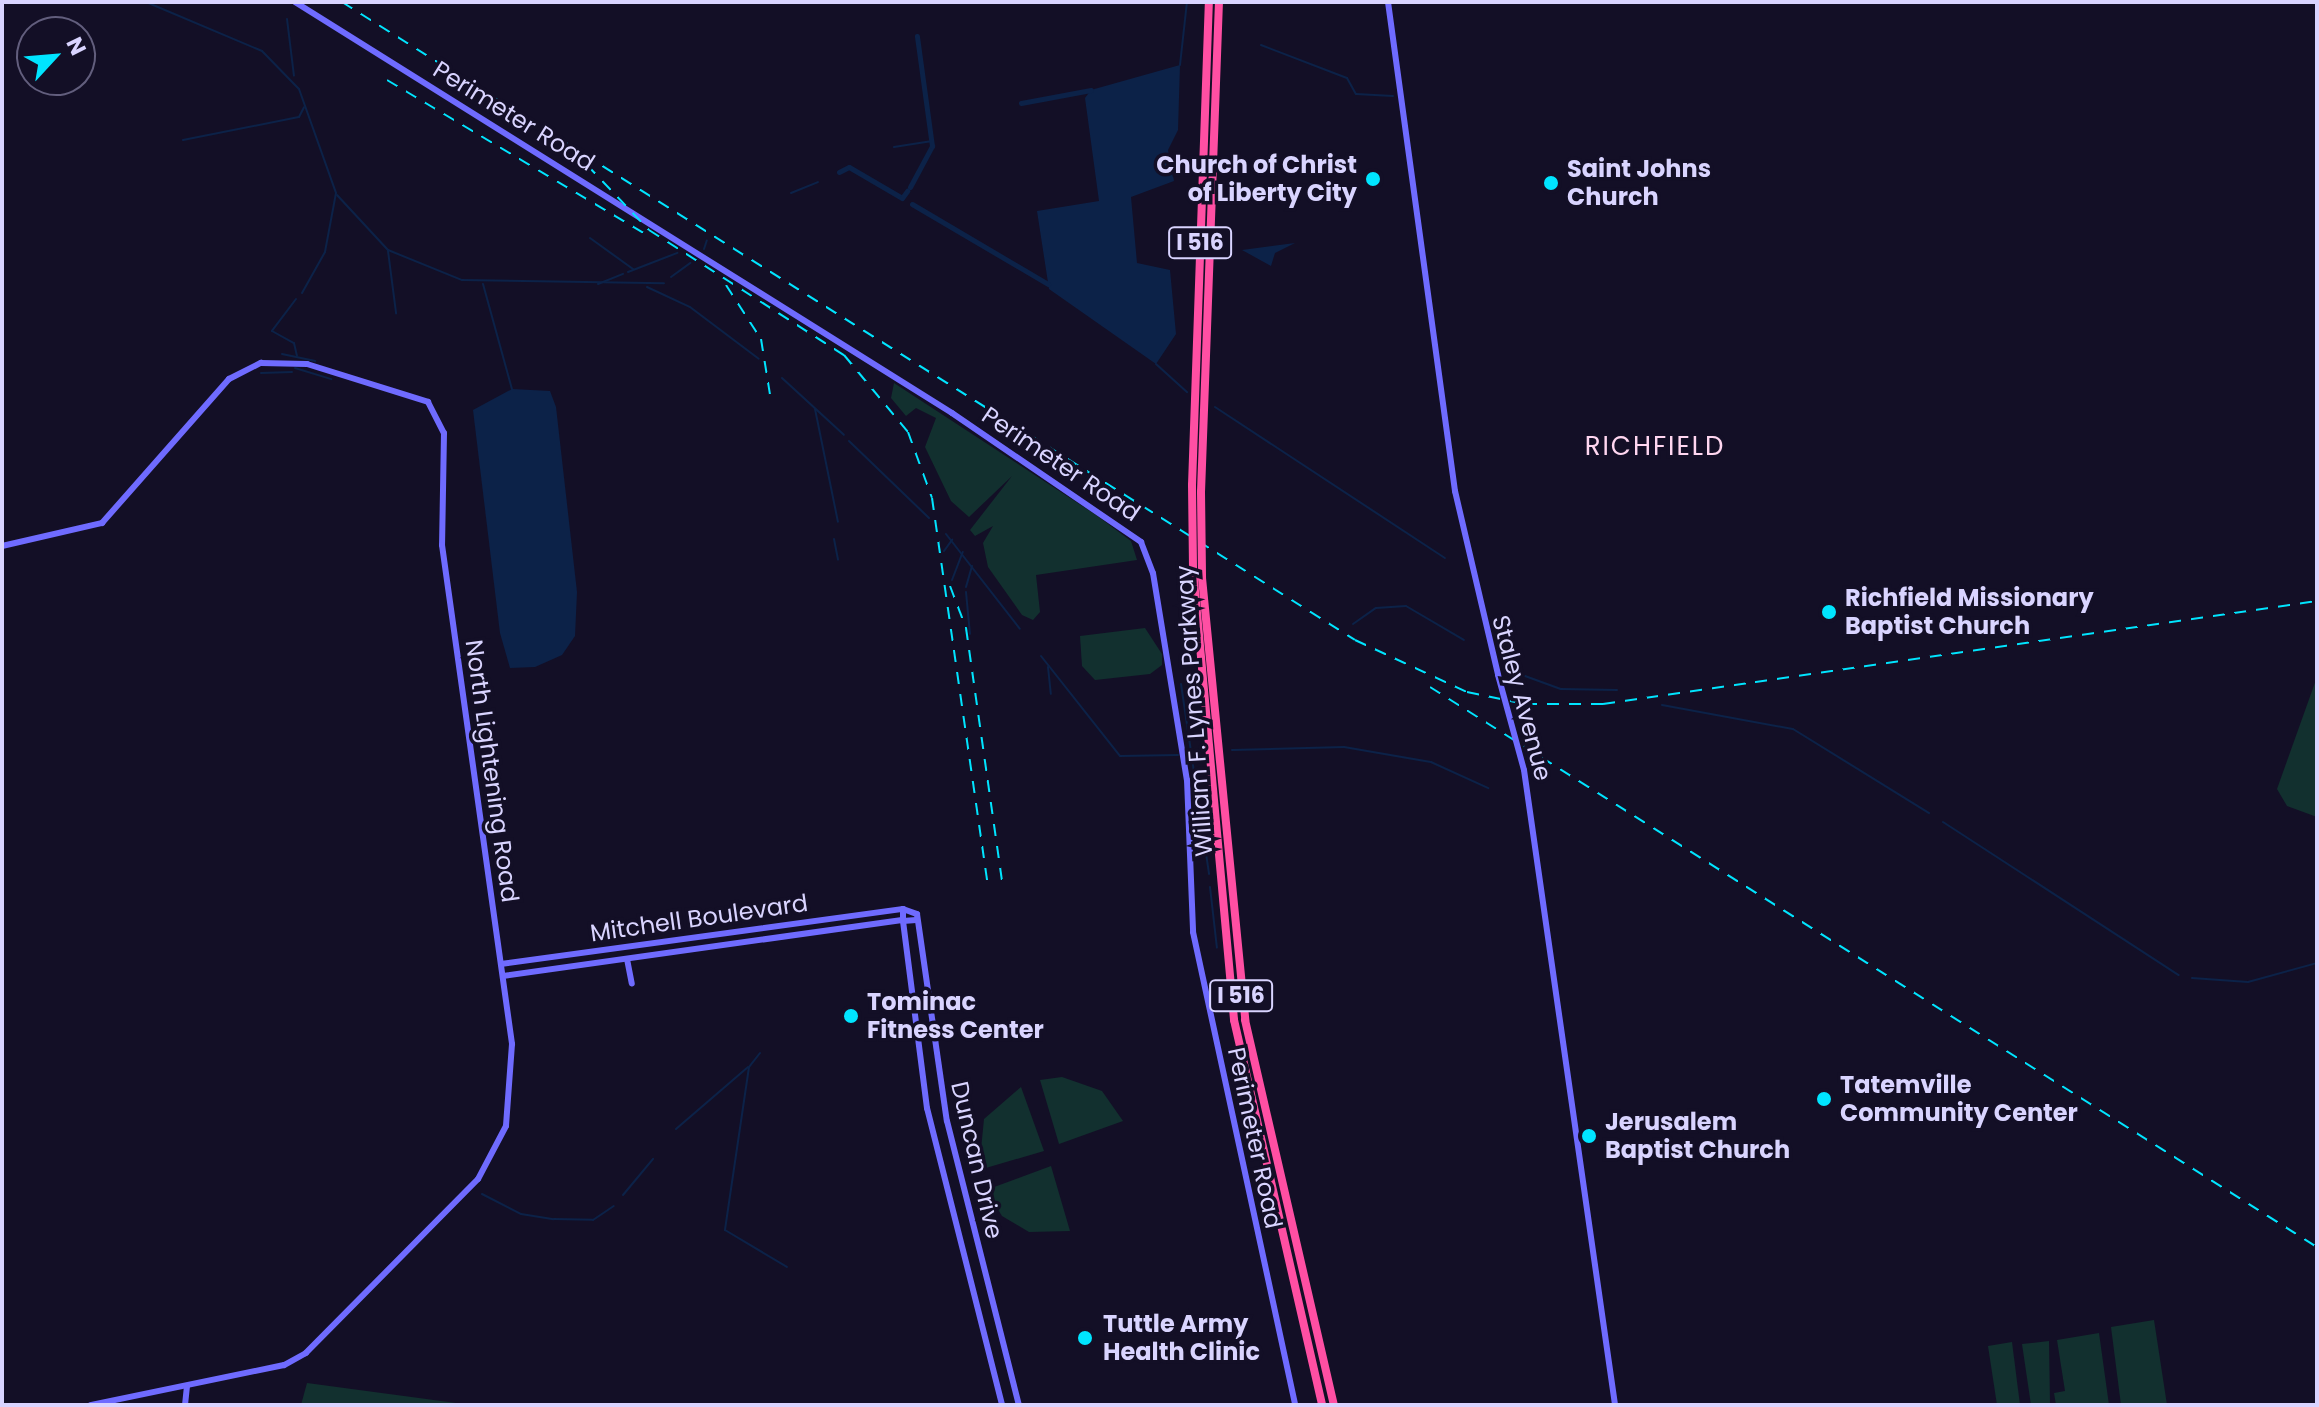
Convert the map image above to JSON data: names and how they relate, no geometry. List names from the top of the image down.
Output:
{
  "streets": {
    "highway": ["I 516", "William F. Lynes Parkway"],
    "street": [
      "Perimeter Road",
      "Staley Avenue",
      "North Lightening Road",
      "Mitchell Boulevard",
      "Duncan Drive"
    ]
  },
  "crossings": [
    ["North Lightening Road", "Mitchell Boulevard"],
    ["Mitchell Boulevard", "Duncan Drive"]
  ],
  "districts": ["RICHFIELD"],
  "places": [
    "Church of Christ of Liberty City",
    "Saint Johns Church",
    "Richfield Missionary Baptist Church",
    "Tominac Fitness Center",
    "Tatemville Community Center",
    "Jerusalem Baptist Church",
    "Tuttle Army Health Clinic"
  ],
  "north": "top right"
}
